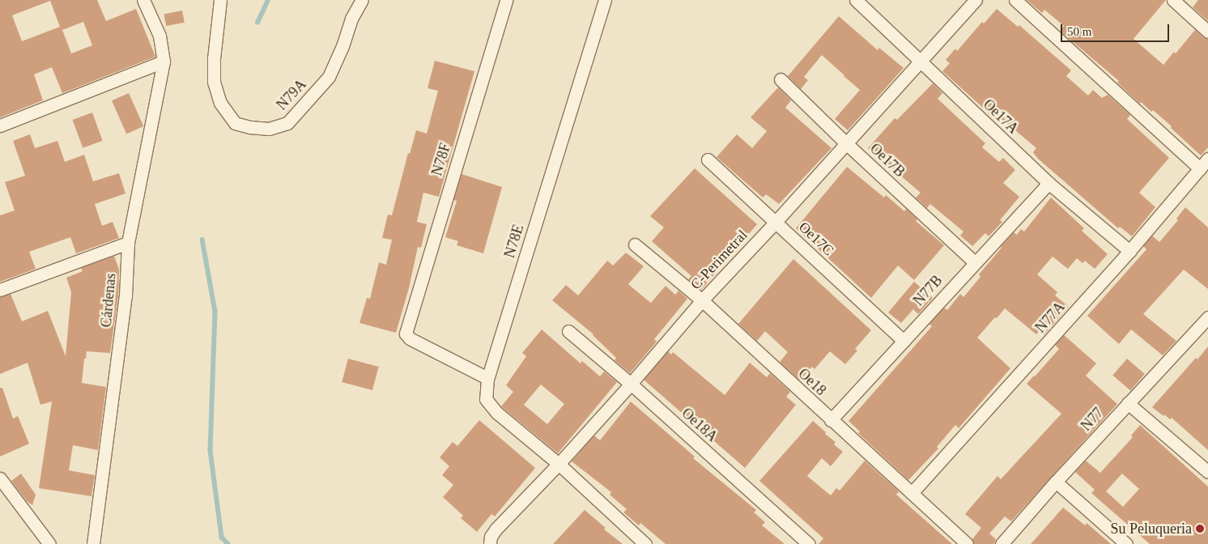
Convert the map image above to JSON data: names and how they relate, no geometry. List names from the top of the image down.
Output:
{
  "streets": {
    "street": [
      "N79A",
      "Oe17A",
      "N78F",
      "Oe17B",
      "Oe17C",
      "N78E",
      "C-Perimetral",
      "N77B",
      "Cárdenas",
      "N77A",
      "Oe18",
      "N77",
      "Oe18A"
    ]
  },
  "crossings": [
    ["Oe17A", "C-Perimetral"],
    ["Oe17A", "N77B"],
    ["Oe17A", "N77A"],
    ["N78F", "N78E"],
    ["Oe17B", "C-Perimetral"],
    ["Oe17B", "N77B"],
    ["Oe17C", "C-Perimetral"],
    ["Oe17C", "N77B"],
    ["N78E", "C-Perimetral"],
    ["C-Perimetral", "Oe18"],
    ["C-Perimetral", "Oe18A"],
    ["N77B", "Oe18"],
    ["N77A", "Oe18"]
  ],
  "places": ["Su Peluqueria"],
  "scale_bar": "50 m"
}
